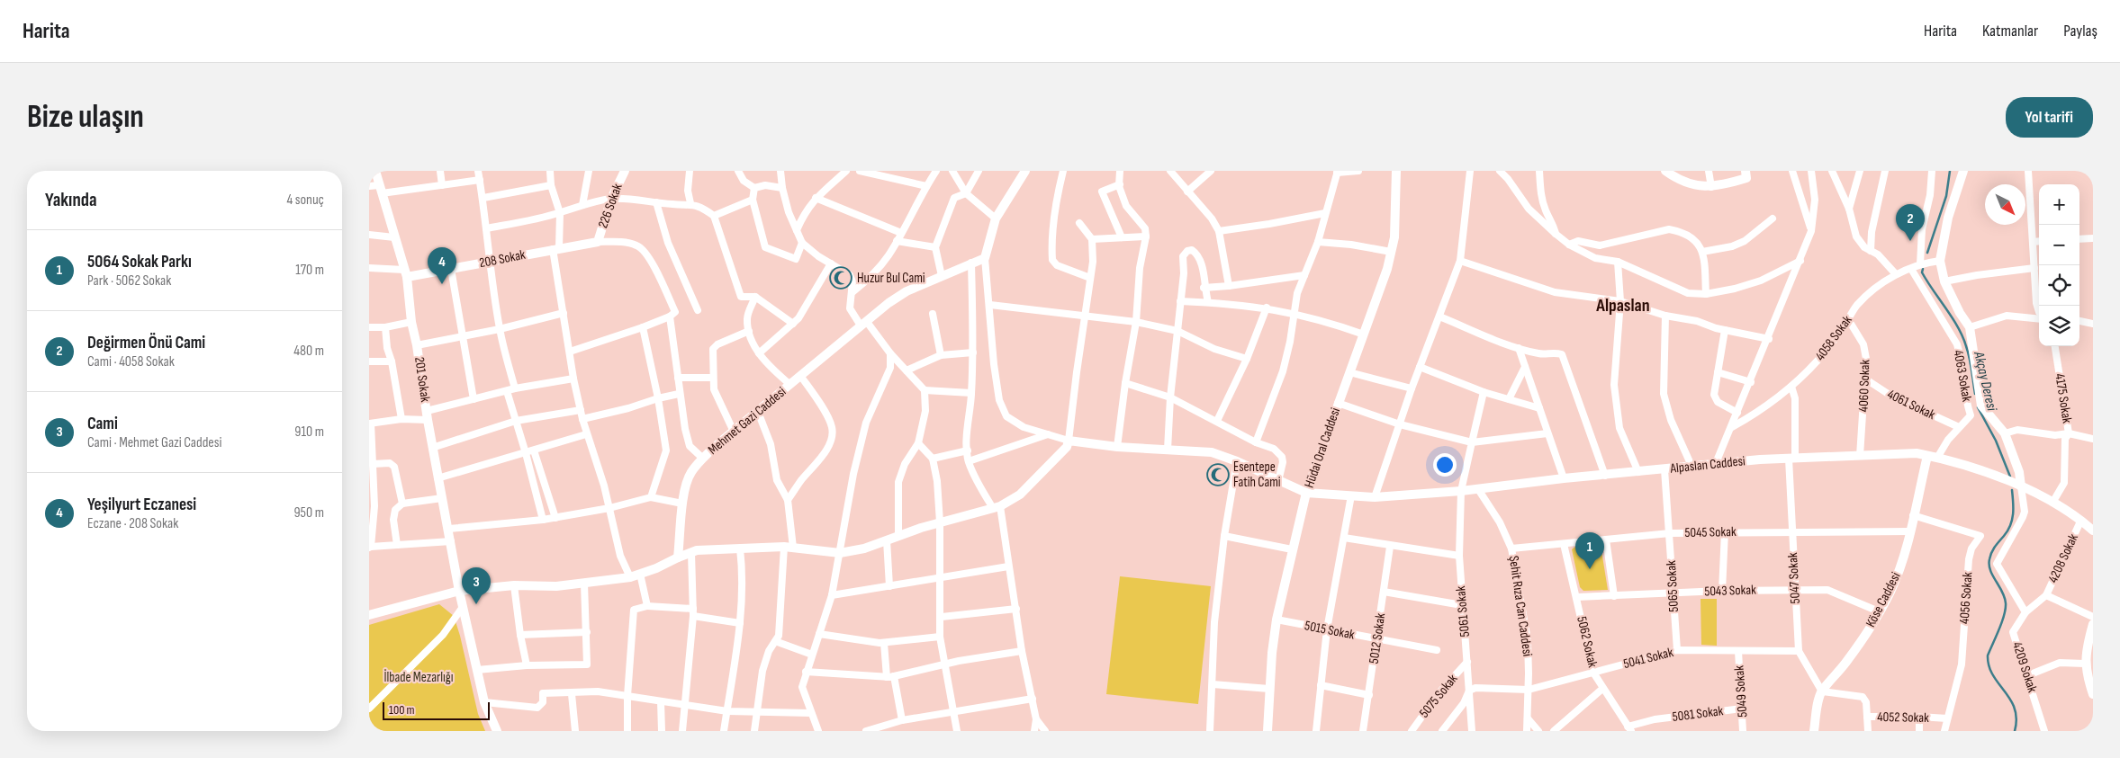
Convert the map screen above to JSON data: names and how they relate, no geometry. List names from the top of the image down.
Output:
{
  "streets": {
    "street": [
      "226 Sokak",
      "208 Sokak",
      "4058 Sokak",
      "4063 Sokak",
      "201 Sokak",
      "4060 Sokak",
      "4175 Sokak",
      "4061 Sokak",
      "Mehmet Gazi Caddesi",
      "Hüdai Oral Caddesi",
      "Alpaslan Caddesi",
      "5045 Sokak",
      "4208 Sokak",
      "5047 Sokak",
      "5065 Sokak",
      "5043 Sokak",
      "4056 Sokak",
      "Köse Caddesi",
      "Şehit Rıza Can Caddesi",
      "5061 Sokak",
      "5015 Sokak",
      "5012 Sokak",
      "5062 Sokak",
      "5041 Sokak",
      "4209 Sokak",
      "5049 Sokak",
      "5075 Sokak",
      "5081 Sokak",
      "4052 Sokak"
    ]
  },
  "crossings": [
    ["226 Sokak", "208 Sokak"],
    ["208 Sokak", "201 Sokak"],
    ["4058 Sokak", "4063 Sokak"],
    ["4058 Sokak", "4060 Sokak"],
    ["4058 Sokak", "5047 Sokak"],
    ["4063 Sokak", "4061 Sokak"],
    ["4063 Sokak", "Alpaslan Caddesi"],
    ["4060 Sokak", "4061 Sokak"],
    ["4060 Sokak", "Alpaslan Caddesi"],
    ["4175 Sokak", "Alpaslan Caddesi"],
    ["Hüdai Oral Caddesi", "Alpaslan Caddesi"],
    ["Hüdai Oral Caddesi", "5015 Sokak"],
    ["Alpaslan Caddesi", "4208 Sokak"],
    ["Alpaslan Caddesi", "5047 Sokak"],
    ["Alpaslan Caddesi", "5065 Sokak"],
    ["Alpaslan Caddesi", "Köse Caddesi"],
    ["Alpaslan Caddesi", "Şehit Rıza Can Caddesi"],
    ["Alpaslan Caddesi", "5061 Sokak"],
    ["5045 Sokak", "5047 Sokak"],
    ["5045 Sokak", "5065 Sokak"],
    ["5045 Sokak", "Köse Caddesi"],
    ["5045 Sokak", "Şehit Rıza Can Caddesi"],
    ["5045 Sokak", "5062 Sokak"],
    ["5047 Sokak", "5043 Sokak"],
    ["5047 Sokak", "Köse Caddesi"],
    ["5047 Sokak", "5041 Sokak"],
    ["5047 Sokak", "4052 Sokak"],
    ["5065 Sokak", "5043 Sokak"],
    ["5065 Sokak", "5041 Sokak"],
    ["5043 Sokak", "Köse Caddesi"],
    ["5043 Sokak", "5062 Sokak"],
    ["4056 Sokak", "Köse Caddesi"],
    ["4056 Sokak", "4052 Sokak"],
    ["Köse Caddesi", "4052 Sokak"],
    ["Şehit Rıza Can Caddesi", "5041 Sokak"],
    ["5061 Sokak", "5041 Sokak"],
    ["5061 Sokak", "5075 Sokak"],
    ["5015 Sokak", "5012 Sokak"],
    ["5062 Sokak", "5041 Sokak"],
    ["5062 Sokak", "5081 Sokak"],
    ["5041 Sokak", "5049 Sokak"],
    ["5049 Sokak", "5081 Sokak"]
  ],
  "districts": ["Alpaslan"],
  "water": ["Akçay Deresi"],
  "parks": ["İlbade Mezarlığı"],
  "places": {
    "mosque": ["Huzur Bul Cami", "Esentepe Fatih Cami"]
  },
  "scale_bar": "100 m",
  "north": "bottom right",
  "page": {
    "header": "Harita",
    "nav": ["Harita", "Katmanlar", "Paylaş"],
    "buttons": "Yol tarifi",
    "title": "Bize ulaşın",
    "heading": ["Yakında", "4 sonuç"],
    "map_buttons": ["+", "−"],
    "pins": [
      "2",
      "4",
      "1",
      "3"
    ],
    "list": [
      {
        "mark": "1",
        "name": "5064 Sokak Parkı",
        "note": "Park · 5062 Sokak",
        "value": "170 m"
      },
      {
        "mark": "2",
        "name": "Değirmen Önü Cami",
        "note": "Cami · 4058 Sokak",
        "value": "480 m"
      },
      {
        "mark": "3",
        "name": "Cami",
        "note": "Cami · Mehmet Gazi Caddesi",
        "value": "910 m"
      },
      {
        "mark": "4",
        "name": "Yeşilyurt Eczanesi",
        "note": "Eczane · 208 Sokak",
        "value": "950 m"
      }
    ],
    "scale": "100 m"
  }
}
